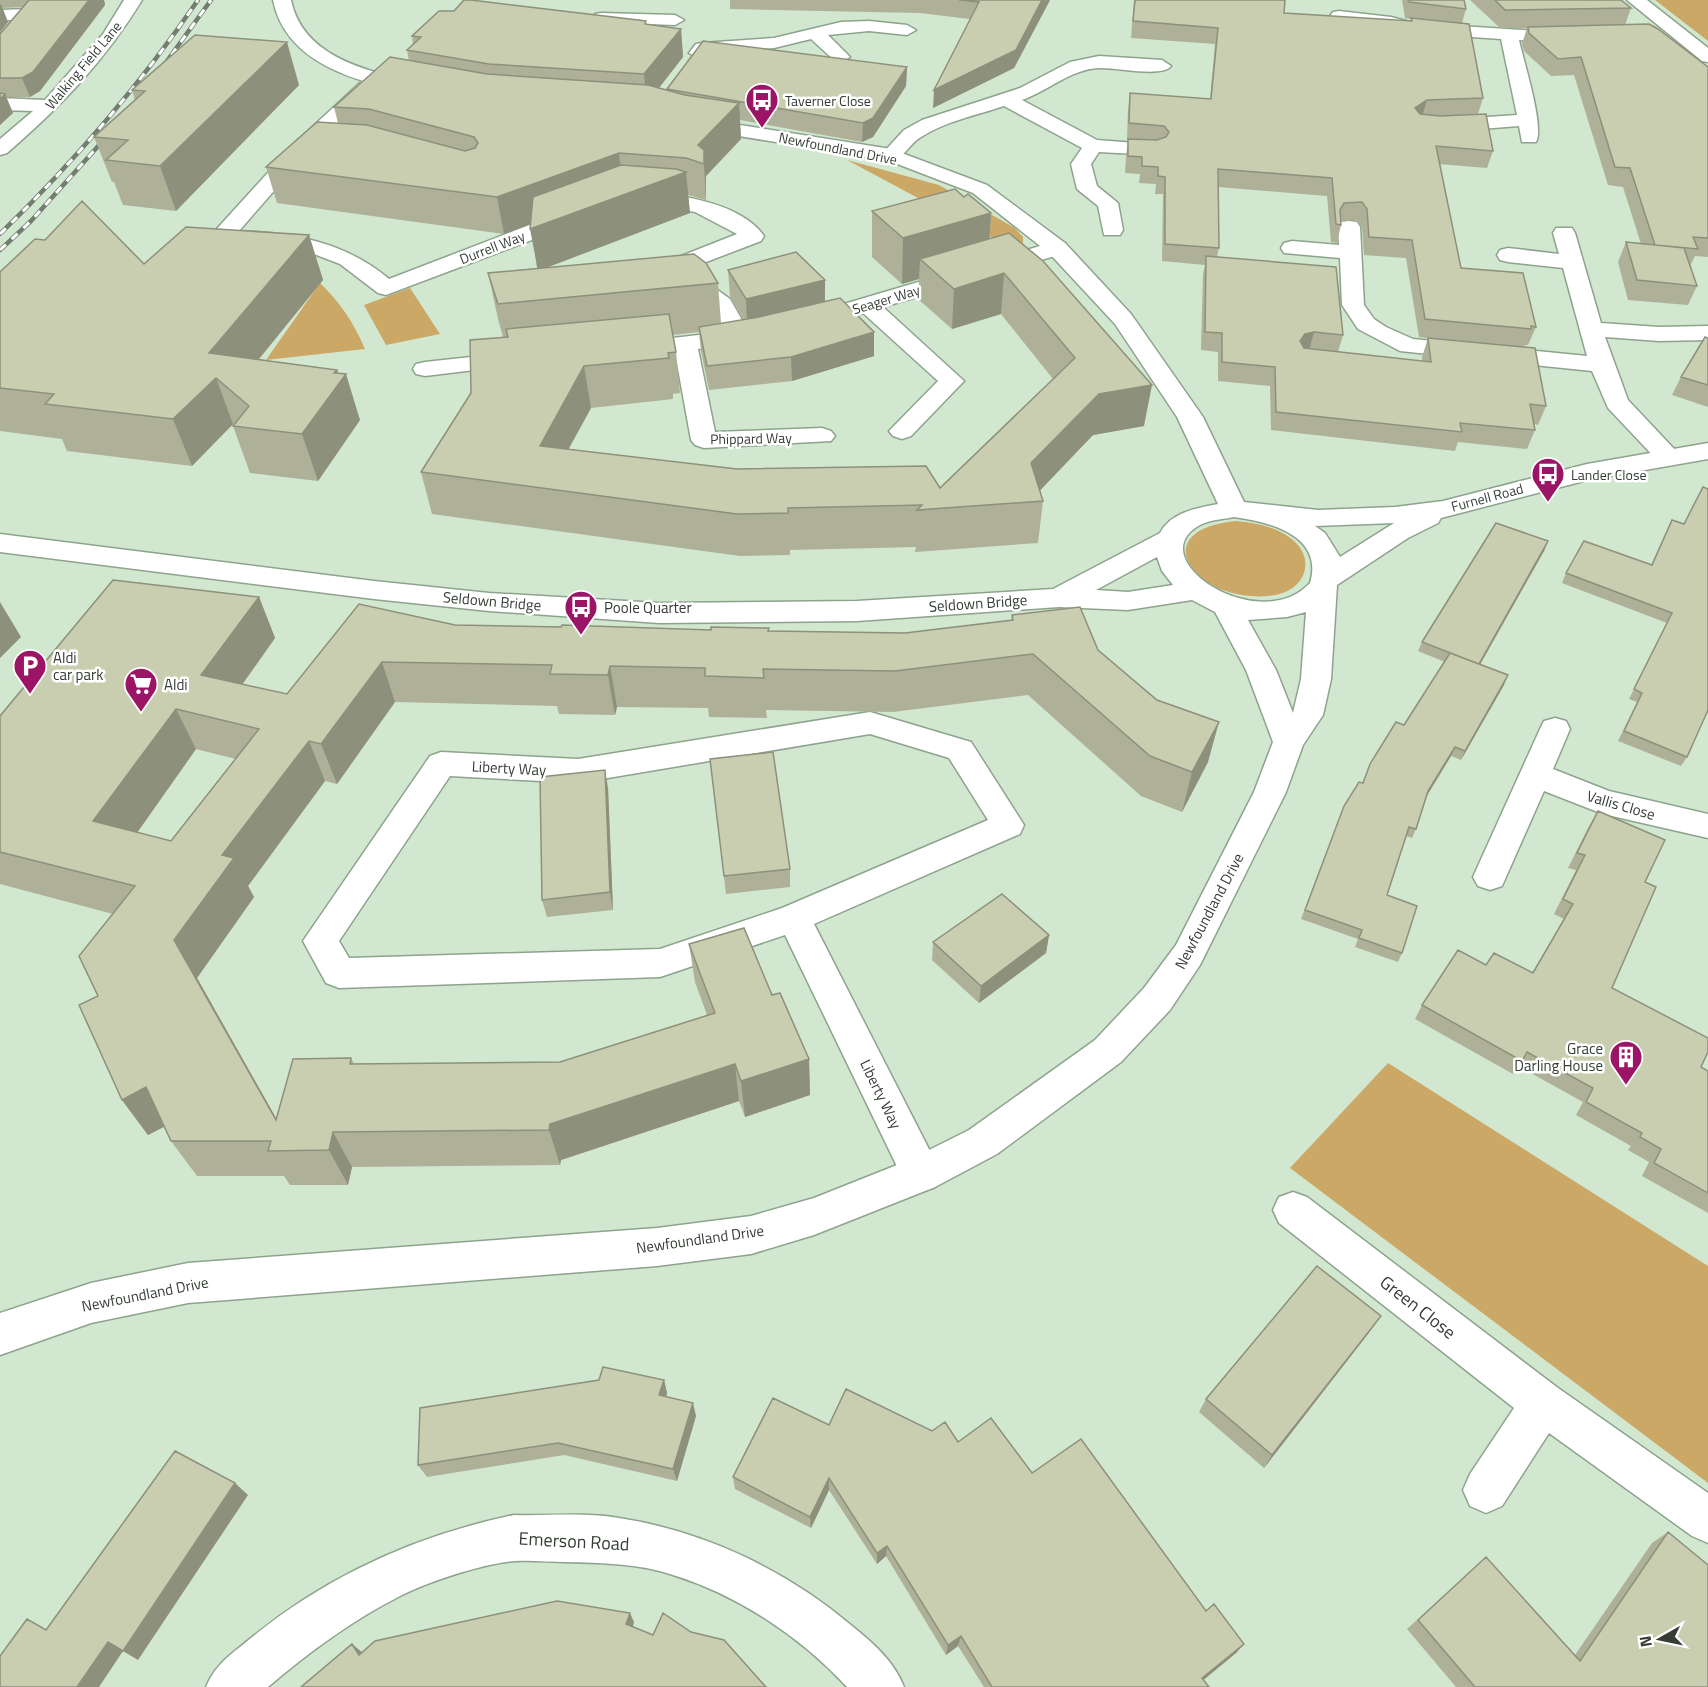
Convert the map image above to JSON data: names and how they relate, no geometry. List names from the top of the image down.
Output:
{
  "streets": {
    "street": [
      "Walking Field Lane",
      "Newfoundland Drive",
      "Durrell Way",
      "Seager Way",
      "Phippard Way",
      "Furnell Road",
      "Seldown Bridge",
      "Liberty Way",
      "Vallis Close",
      "Green Close",
      "Emerson Road"
    ]
  },
  "crossings": [
    ["Newfoundland Drive", "Seager Way"],
    ["Newfoundland Drive", "Furnell Road"],
    ["Newfoundland Drive", "Seldown Bridge"],
    ["Newfoundland Drive", "Liberty Way"],
    ["Seager Way", "Phippard Way"],
    ["Furnell Road", "Seldown Bridge"]
  ],
  "places": {
    "bus stop": ["Taverner Close", "Lander Close", "Poole Quarter"],
    "parking": ["Aldi car park"],
    "supermarket": ["Aldi"],
    "building": ["Grace Darling House"]
  },
  "north": "left"
}
